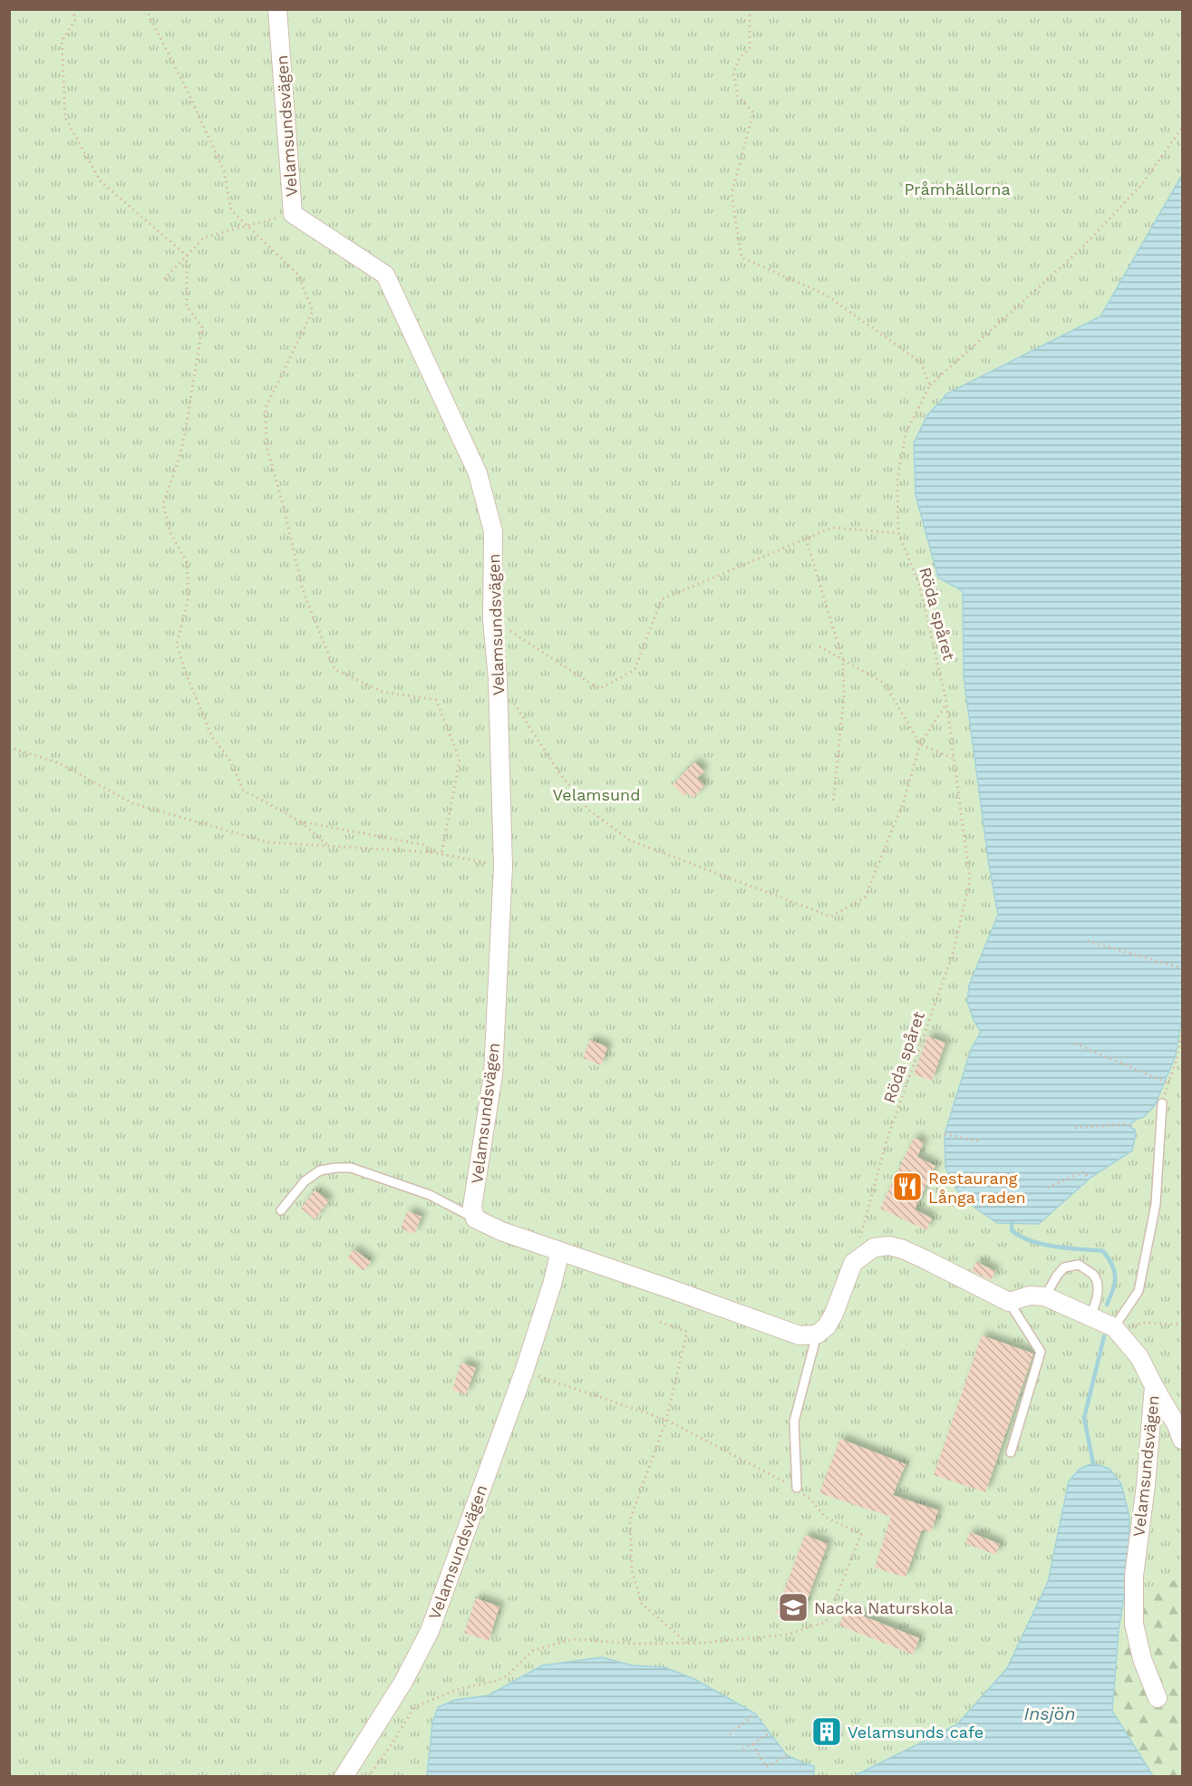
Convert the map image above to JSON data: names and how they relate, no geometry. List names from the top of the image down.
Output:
{
  "streets": {
    "street": ["Velamsundsvägen"],
    "path": ["Röda spåret"]
  },
  "water": ["Insjön"],
  "parks": ["Pråmhällorna", "Velamsund"],
  "places": {
    "restaurant": ["Restaurang Långa raden"],
    "school or university": ["Nacka Naturskola"],
    "building": ["Velamsunds cafe"]
  }
}
